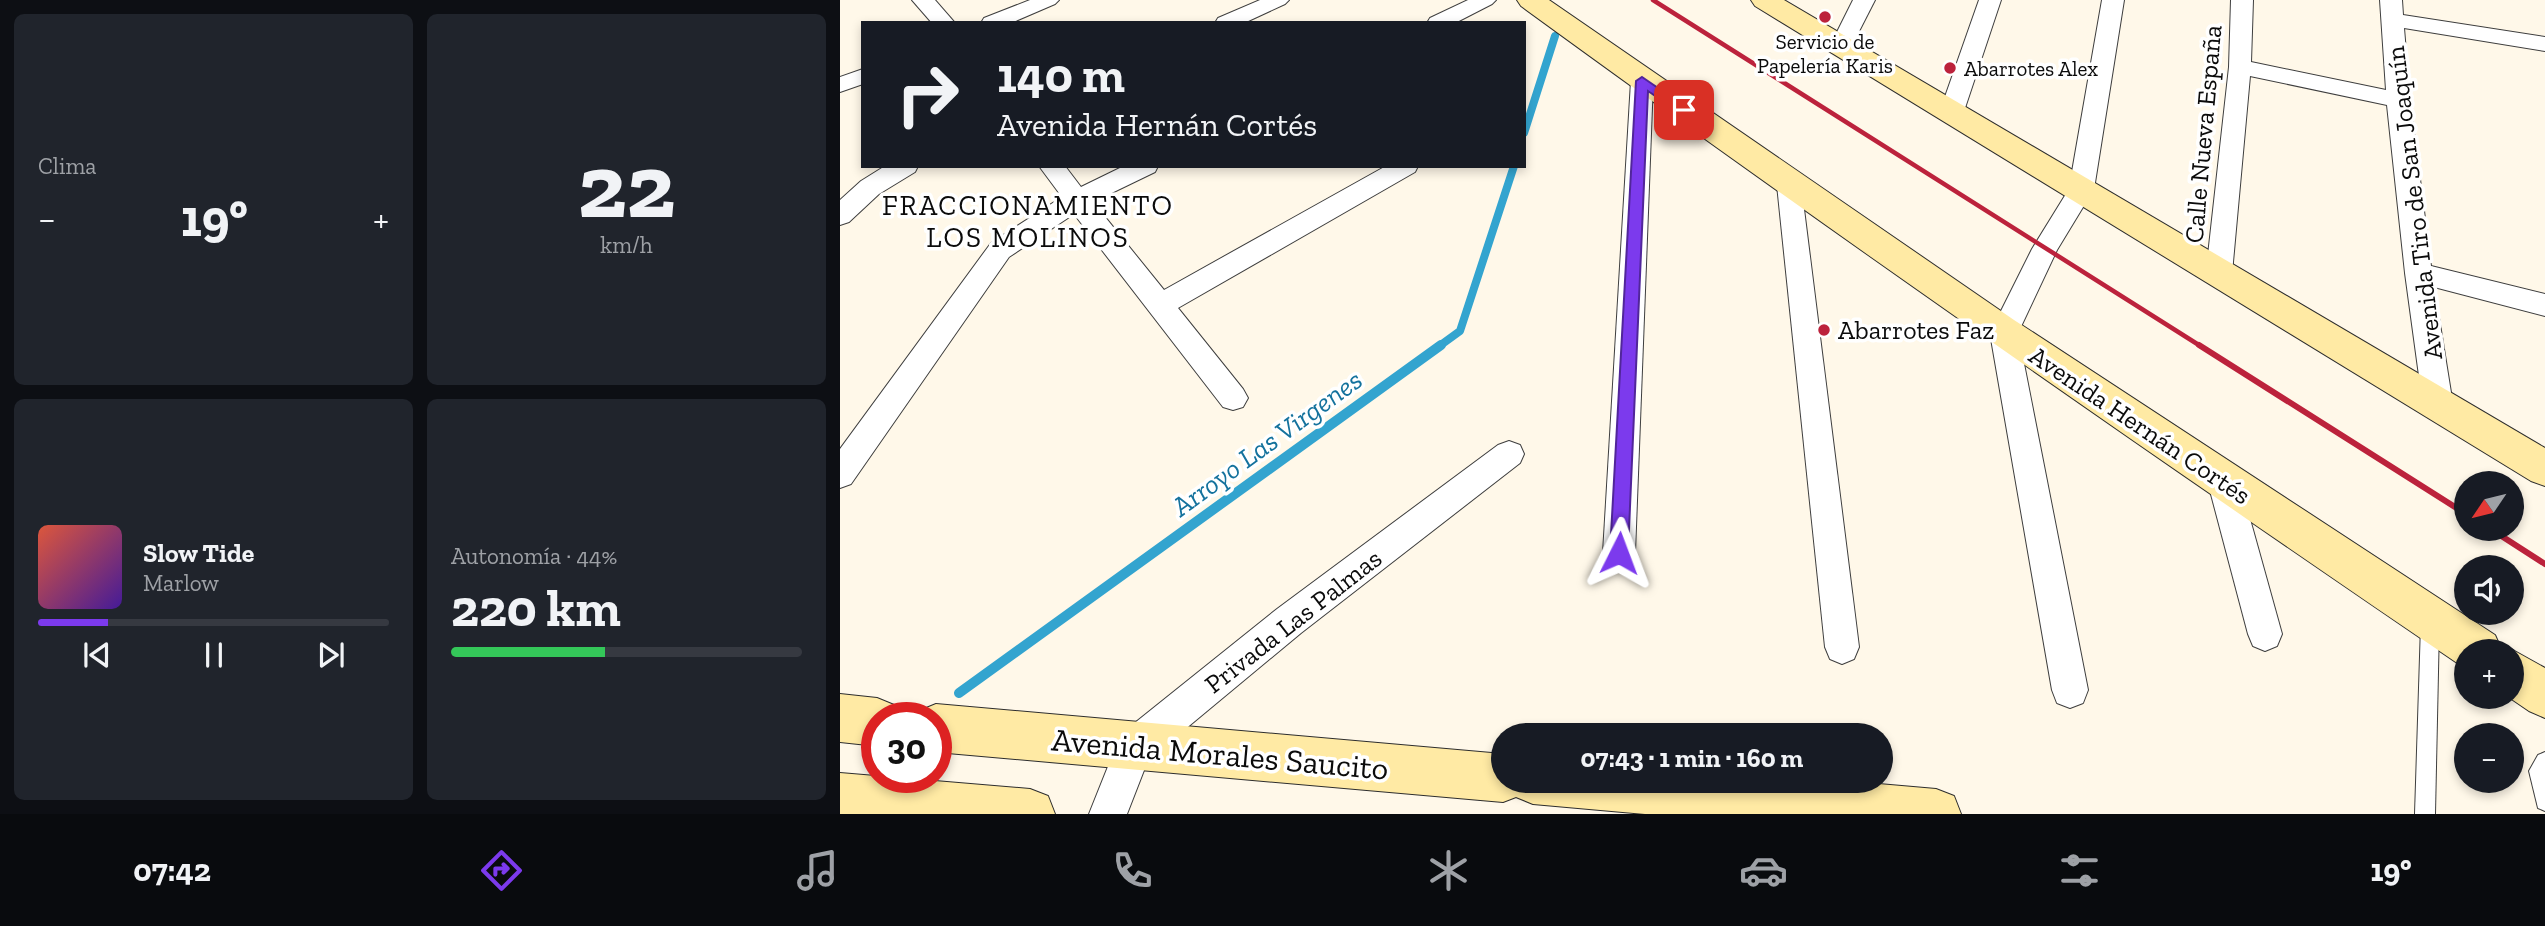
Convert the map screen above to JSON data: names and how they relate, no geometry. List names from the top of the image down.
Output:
{
  "streets": {
    "main road": ["Avenida Hernán Cortés", "Avenida Morales Saucito"],
    "street": ["Calle Nueva España", "Avenida Tiro de San Joaquín", "Privada Las Palmas"]
  },
  "crossings": [
    ["Privada Las Palmas", "Avenida Morales Saucito"]
  ],
  "districts": ["FRACCIONAMIENTO LOS MOLINOS"],
  "water": ["Arroyo Las Virgenes"],
  "places": ["Servicio de Papelería Karis", "Abarrotes Alex", "Abarrotes Faz"],
  "north": "bottom left",
  "page": {
    "tile": [
      "Clima",
      ["22", "km/h"],
      ["Autonomía · 44%", "220 km"]
    ],
    "turn": ["140 m", "Avenida Hernán Cortés"],
    "heat": ["−", "19°", "+"],
    "map_buttons": ["+", "−"],
    "song": ["Slow Tide", "Marlow"],
    "limit": "30",
    "trip": "07:43 · 1 min · 160 m",
    "tabs": ["07:42", "19°"]
  }
}
